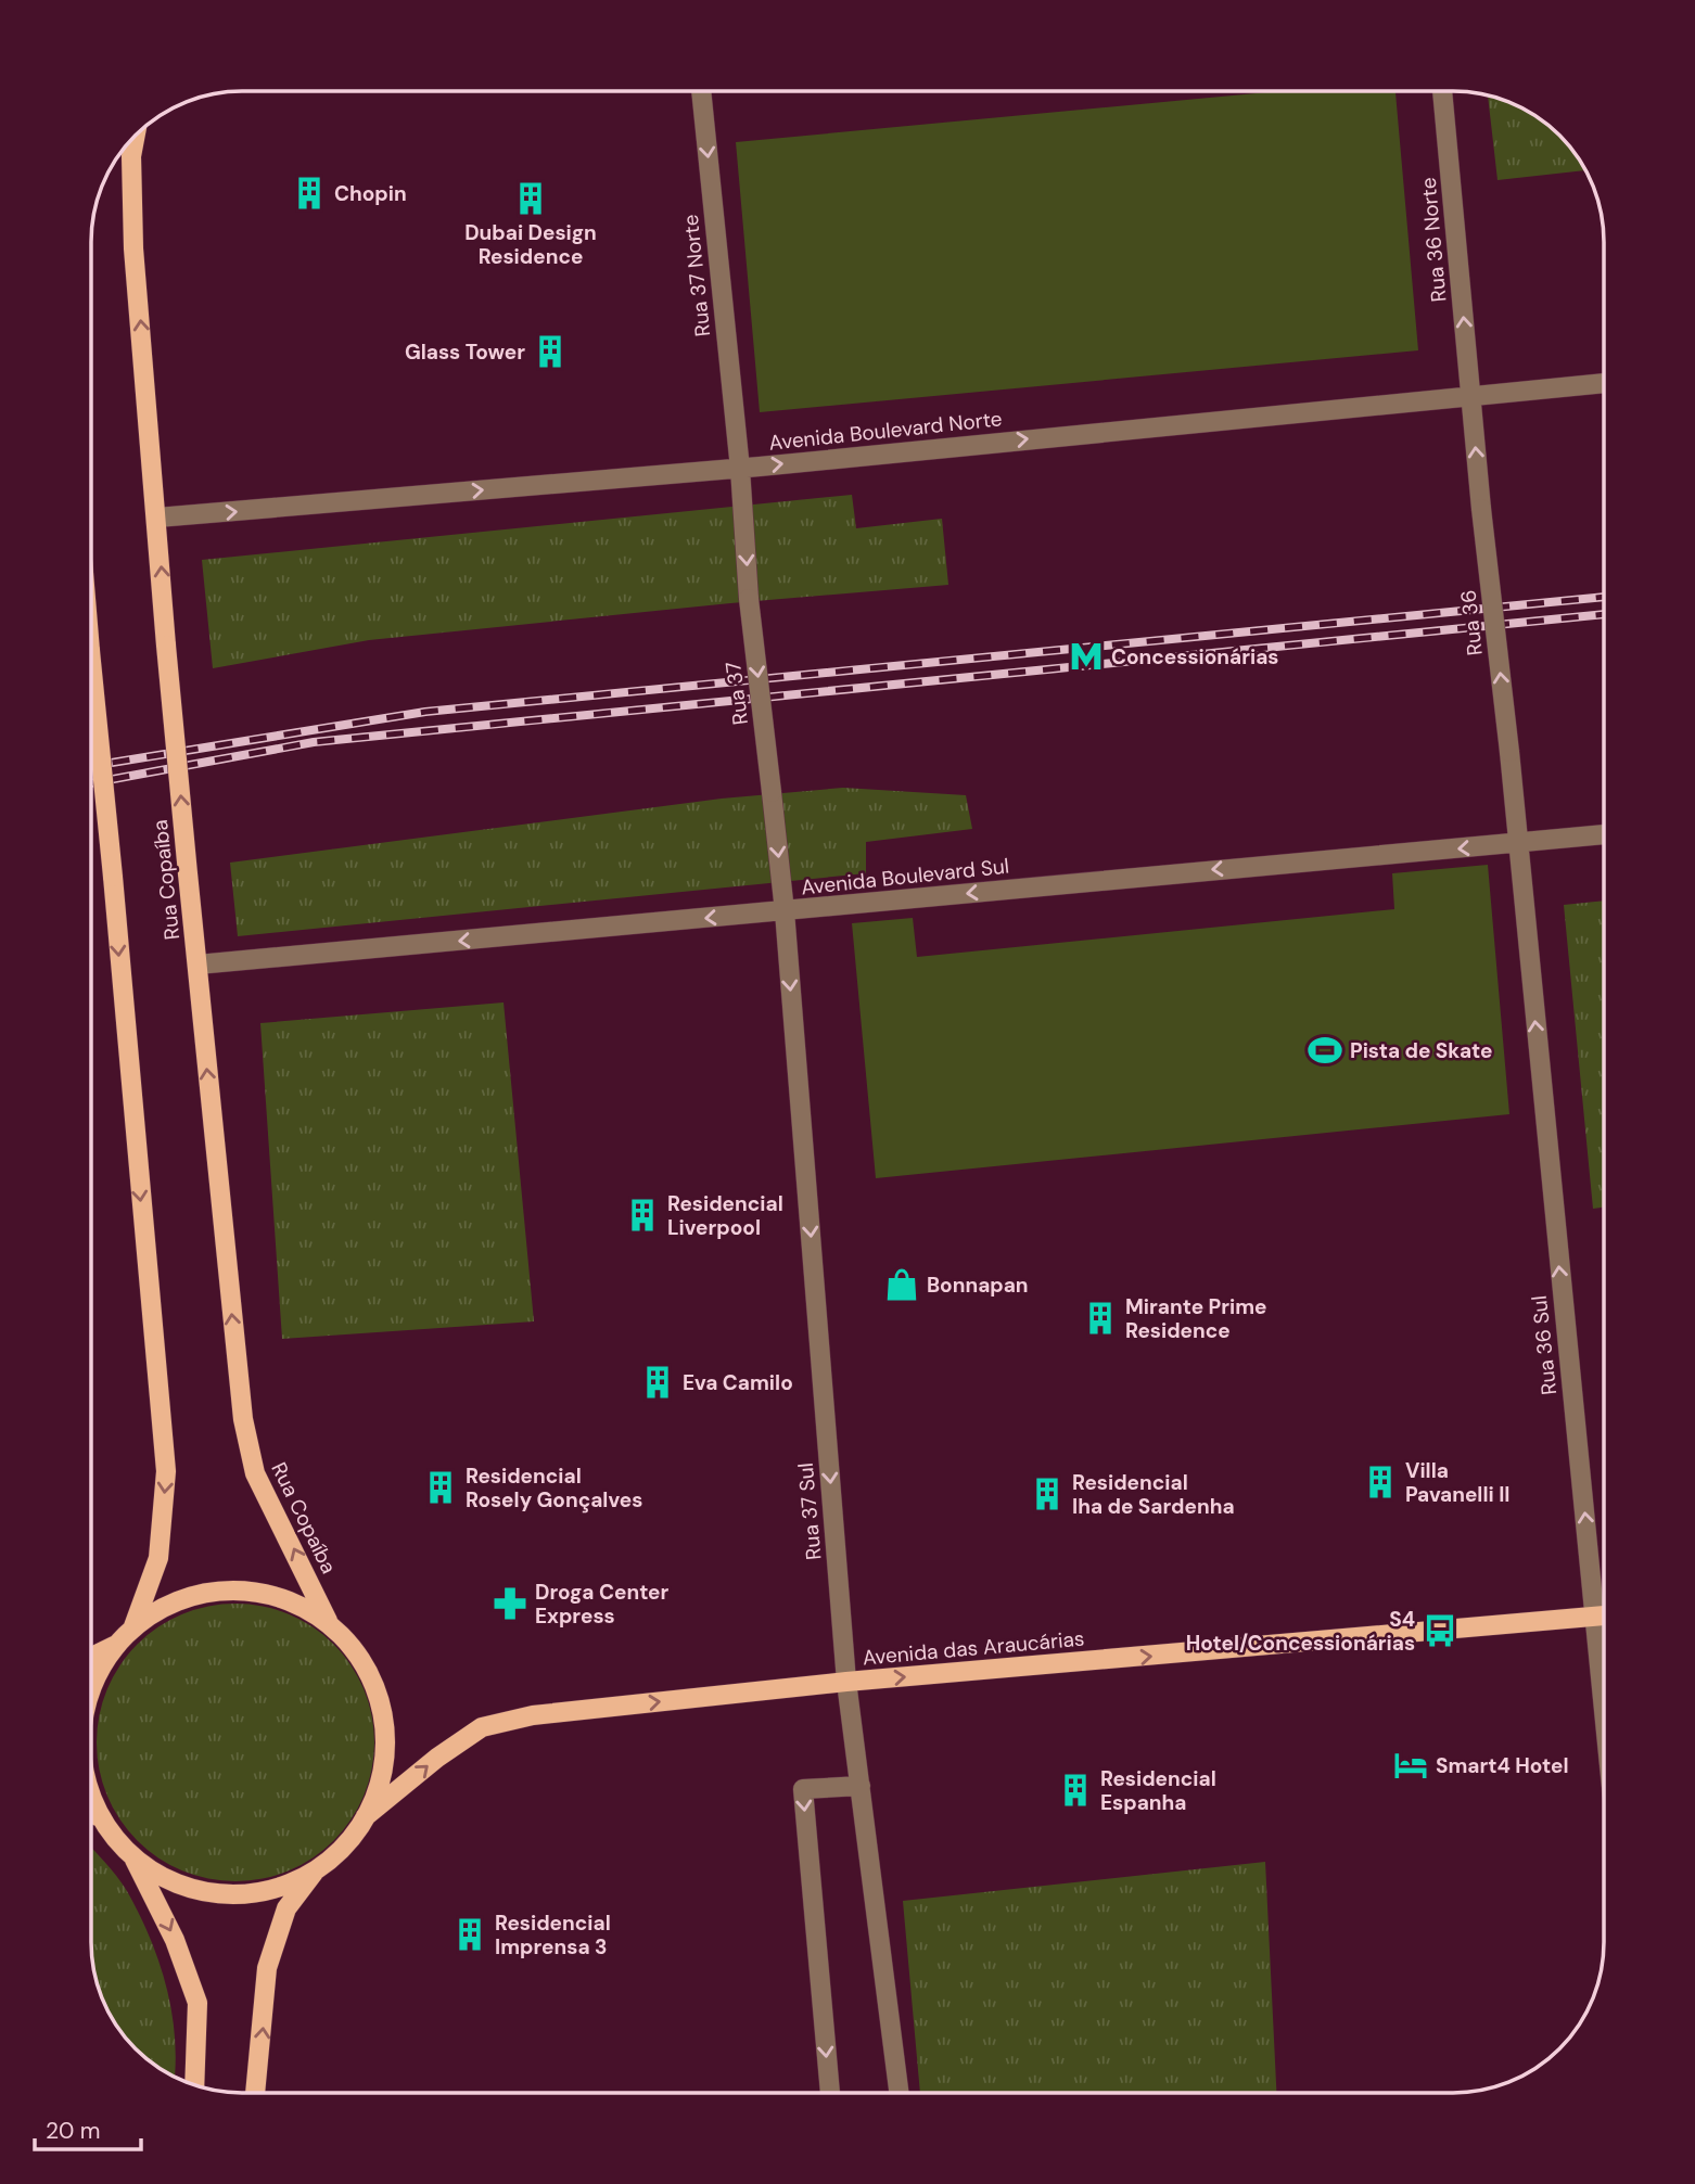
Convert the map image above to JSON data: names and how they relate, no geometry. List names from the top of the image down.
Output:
{
  "streets": {
    "main road": ["Rua Copaíba", "Avenida das Araucárias"],
    "street": [
      "Rua 36 Norte",
      "Rua 37 Norte",
      "Avenida Boulevard Norte",
      "Rua 36",
      "Rua 37",
      "Avenida Boulevard Sul",
      "Rua 36 Sul",
      "Rua 37 Sul"
    ]
  },
  "crossings": [
    ["Rua 36 Norte", "Avenida Boulevard Norte"],
    ["Rua 36 Norte", "Rua 36"],
    ["Rua 37 Norte", "Avenida Boulevard Norte"],
    ["Rua 37 Norte", "Rua 37"],
    ["Avenida Boulevard Norte", "Rua 36"],
    ["Avenida Boulevard Norte", "Rua 37"],
    ["Avenida Boulevard Norte", "Rua Copaíba"],
    ["Rua 36", "Avenida Boulevard Sul"],
    ["Rua 36", "Rua 36 Sul"],
    ["Rua 37", "Avenida Boulevard Sul"],
    ["Rua 37", "Rua 37 Sul"],
    ["Avenida Boulevard Sul", "Rua Copaíba"],
    ["Avenida Boulevard Sul", "Rua 36 Sul"],
    ["Avenida Boulevard Sul", "Rua 37 Sul"],
    ["Rua 36 Sul", "Avenida das Araucárias"],
    ["Rua 37 Sul", "Avenida das Araucárias"]
  ],
  "one_way": [
    "Rua 36 Norte",
    "Rua 37 Norte",
    "Avenida Boulevard Norte",
    "Rua 36",
    "Rua 37",
    "Avenida Boulevard Sul",
    "Rua 36 Sul",
    "Rua 37 Sul",
    "Avenida das Araucárias"
  ],
  "places": {
    "building": [
      "Chopin",
      "Dubai Design Residence",
      "Glass Tower",
      "Residencial Liverpool",
      "Mirante Prime Residence",
      "Eva Camilo",
      "Villa Pavanelli II",
      "Residencial Rosely Gonçalves",
      "Residencial Iha de Sardenha",
      "Residencial Espanha",
      "Residencial Imprensa 3"
    ],
    "metro station": ["Concessionárias"],
    "sports": ["Pista de Skate"],
    "shop": ["Bonnapan"],
    "pharmacy": ["Droga Center Express"],
    "bus stop": ["S4 Hotel/Concessionárias"],
    "hotel": ["Smart4 Hotel"]
  },
  "scale_bar": "20 m"
}
